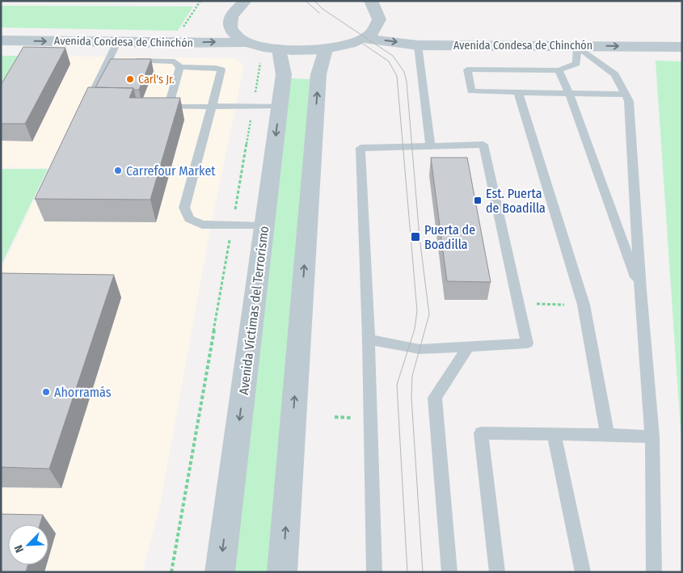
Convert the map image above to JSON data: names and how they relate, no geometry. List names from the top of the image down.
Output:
{
  "streets": {
    "street": ["Avenida Condesa de Chinchón", "Avenida Víctimas del Terrorismo"]
  },
  "crossings": [
    ["Avenida Condesa de Chinchón", "Avenida Víctimas del Terrorismo"]
  ],
  "one_way": ["Avenida Condesa de Chinchón"],
  "places": {
    "other": ["Carl's Jr.", "Carrefour Market", "Ahorramás"],
    "transit": ["Est. Puerta de Boadilla", "Puerta de Boadilla"]
  },
  "north": "bottom left"
}
